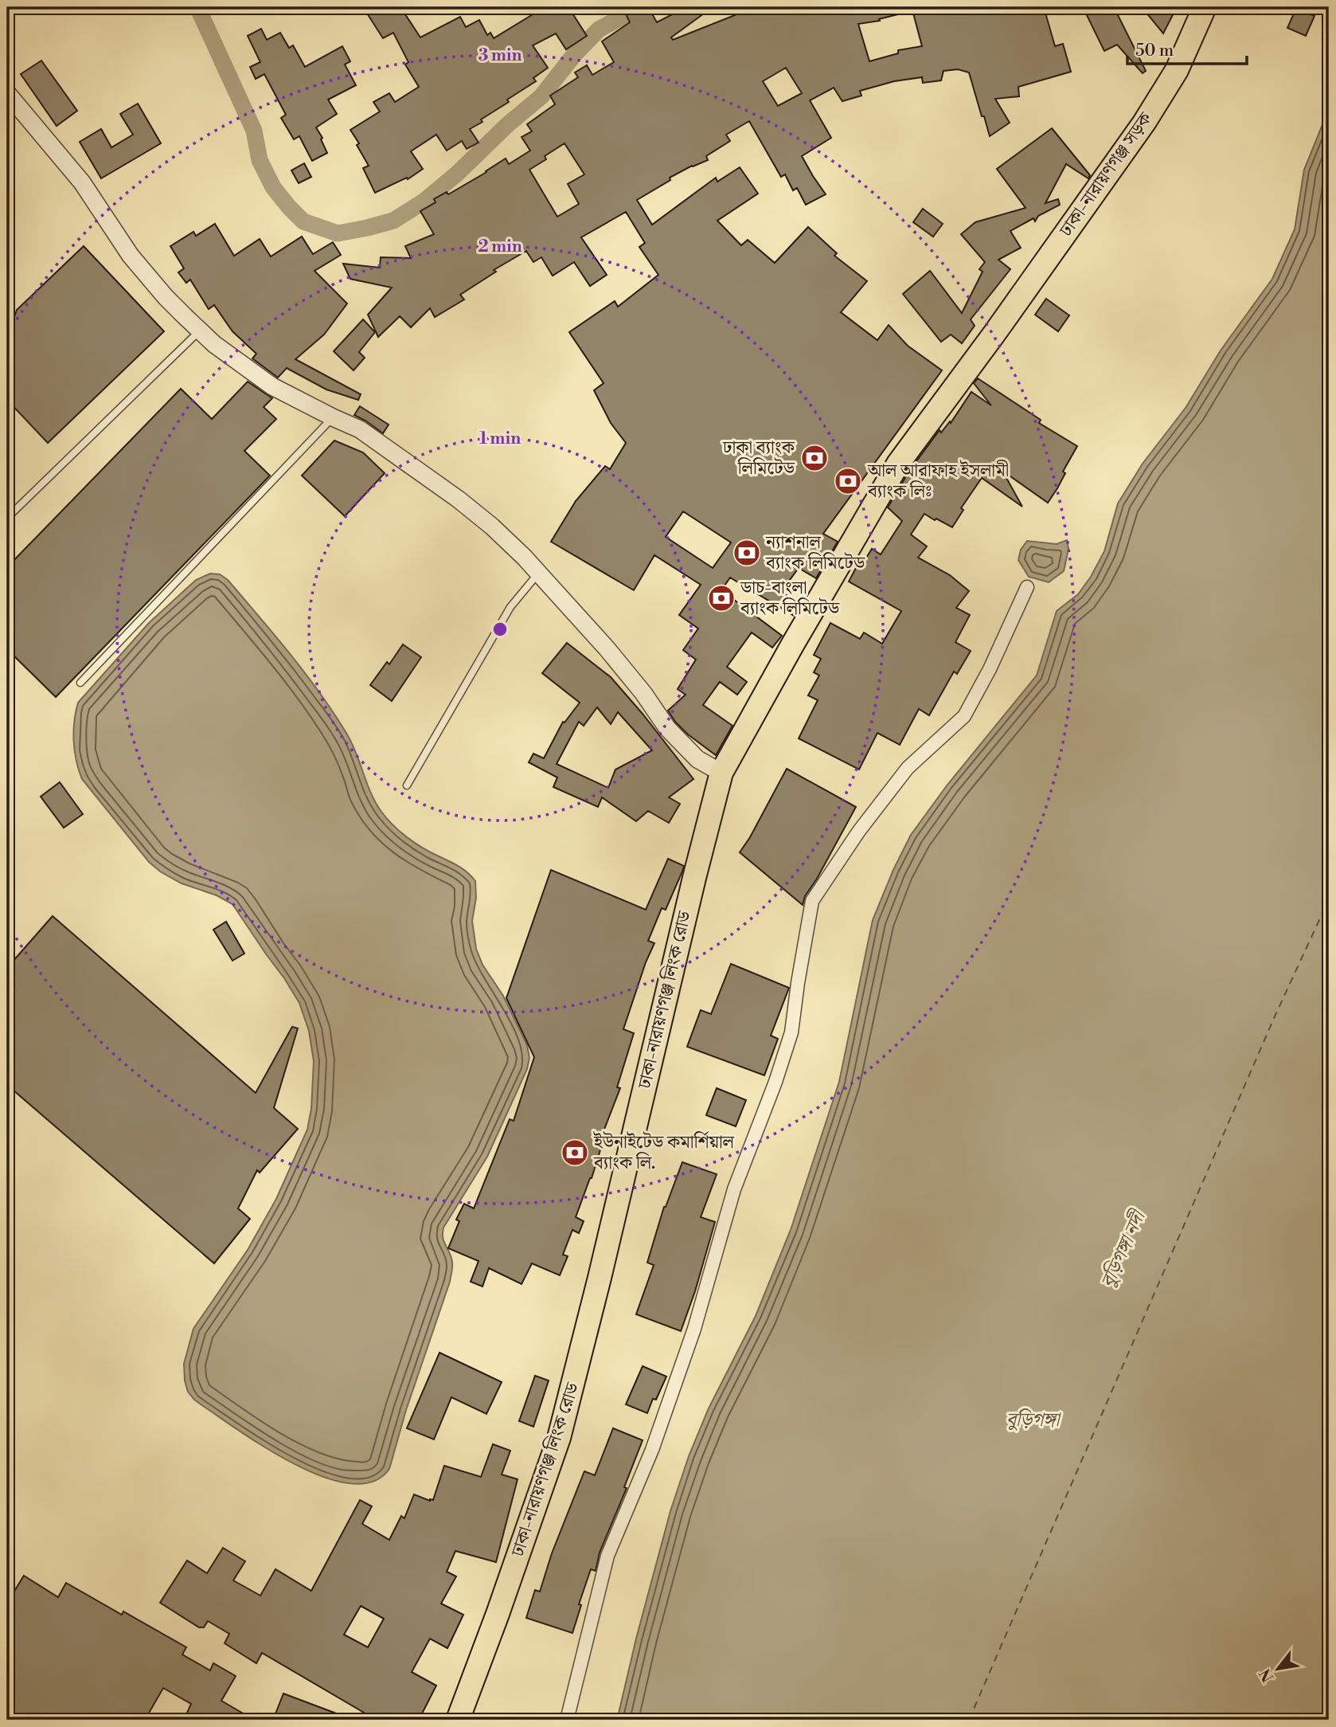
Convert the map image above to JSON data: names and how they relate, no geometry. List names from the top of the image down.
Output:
{
  "streets": {
    "highway": ["ঢাকা-নারায়ণগঞ্জ সড়ক", "ঢাকা-নারায়ণগঞ্জ লিংক রোড"]
  },
  "crossings": [
    ["ঢাকা-নারায়ণগঞ্জ সড়ক", "ঢাকা-নারায়ণগঞ্জ লিংক রোড"]
  ],
  "water": ["বুড়িগঙ্গা নদী", "বুড়িগঙ্গা"],
  "places": {
    "bank": [
      "ঢাকা ব্যাংক লিমিটেড",
      "আল আরাফাহ ইসলামী ব্যাংক লিঃ",
      "ন্যাশনাল ব্যাংক লিমিটেড",
      "ডাচ-বাংলা ব্যাংক লিমিটেড",
      "ইউনাইটেড কমার্শিয়াল ব্যাংক লি."
    ]
  },
  "scale_bar": "50 m",
  "north": "bottom left",
  "rings": ["3 min", "2 min", "1 min"]
}
